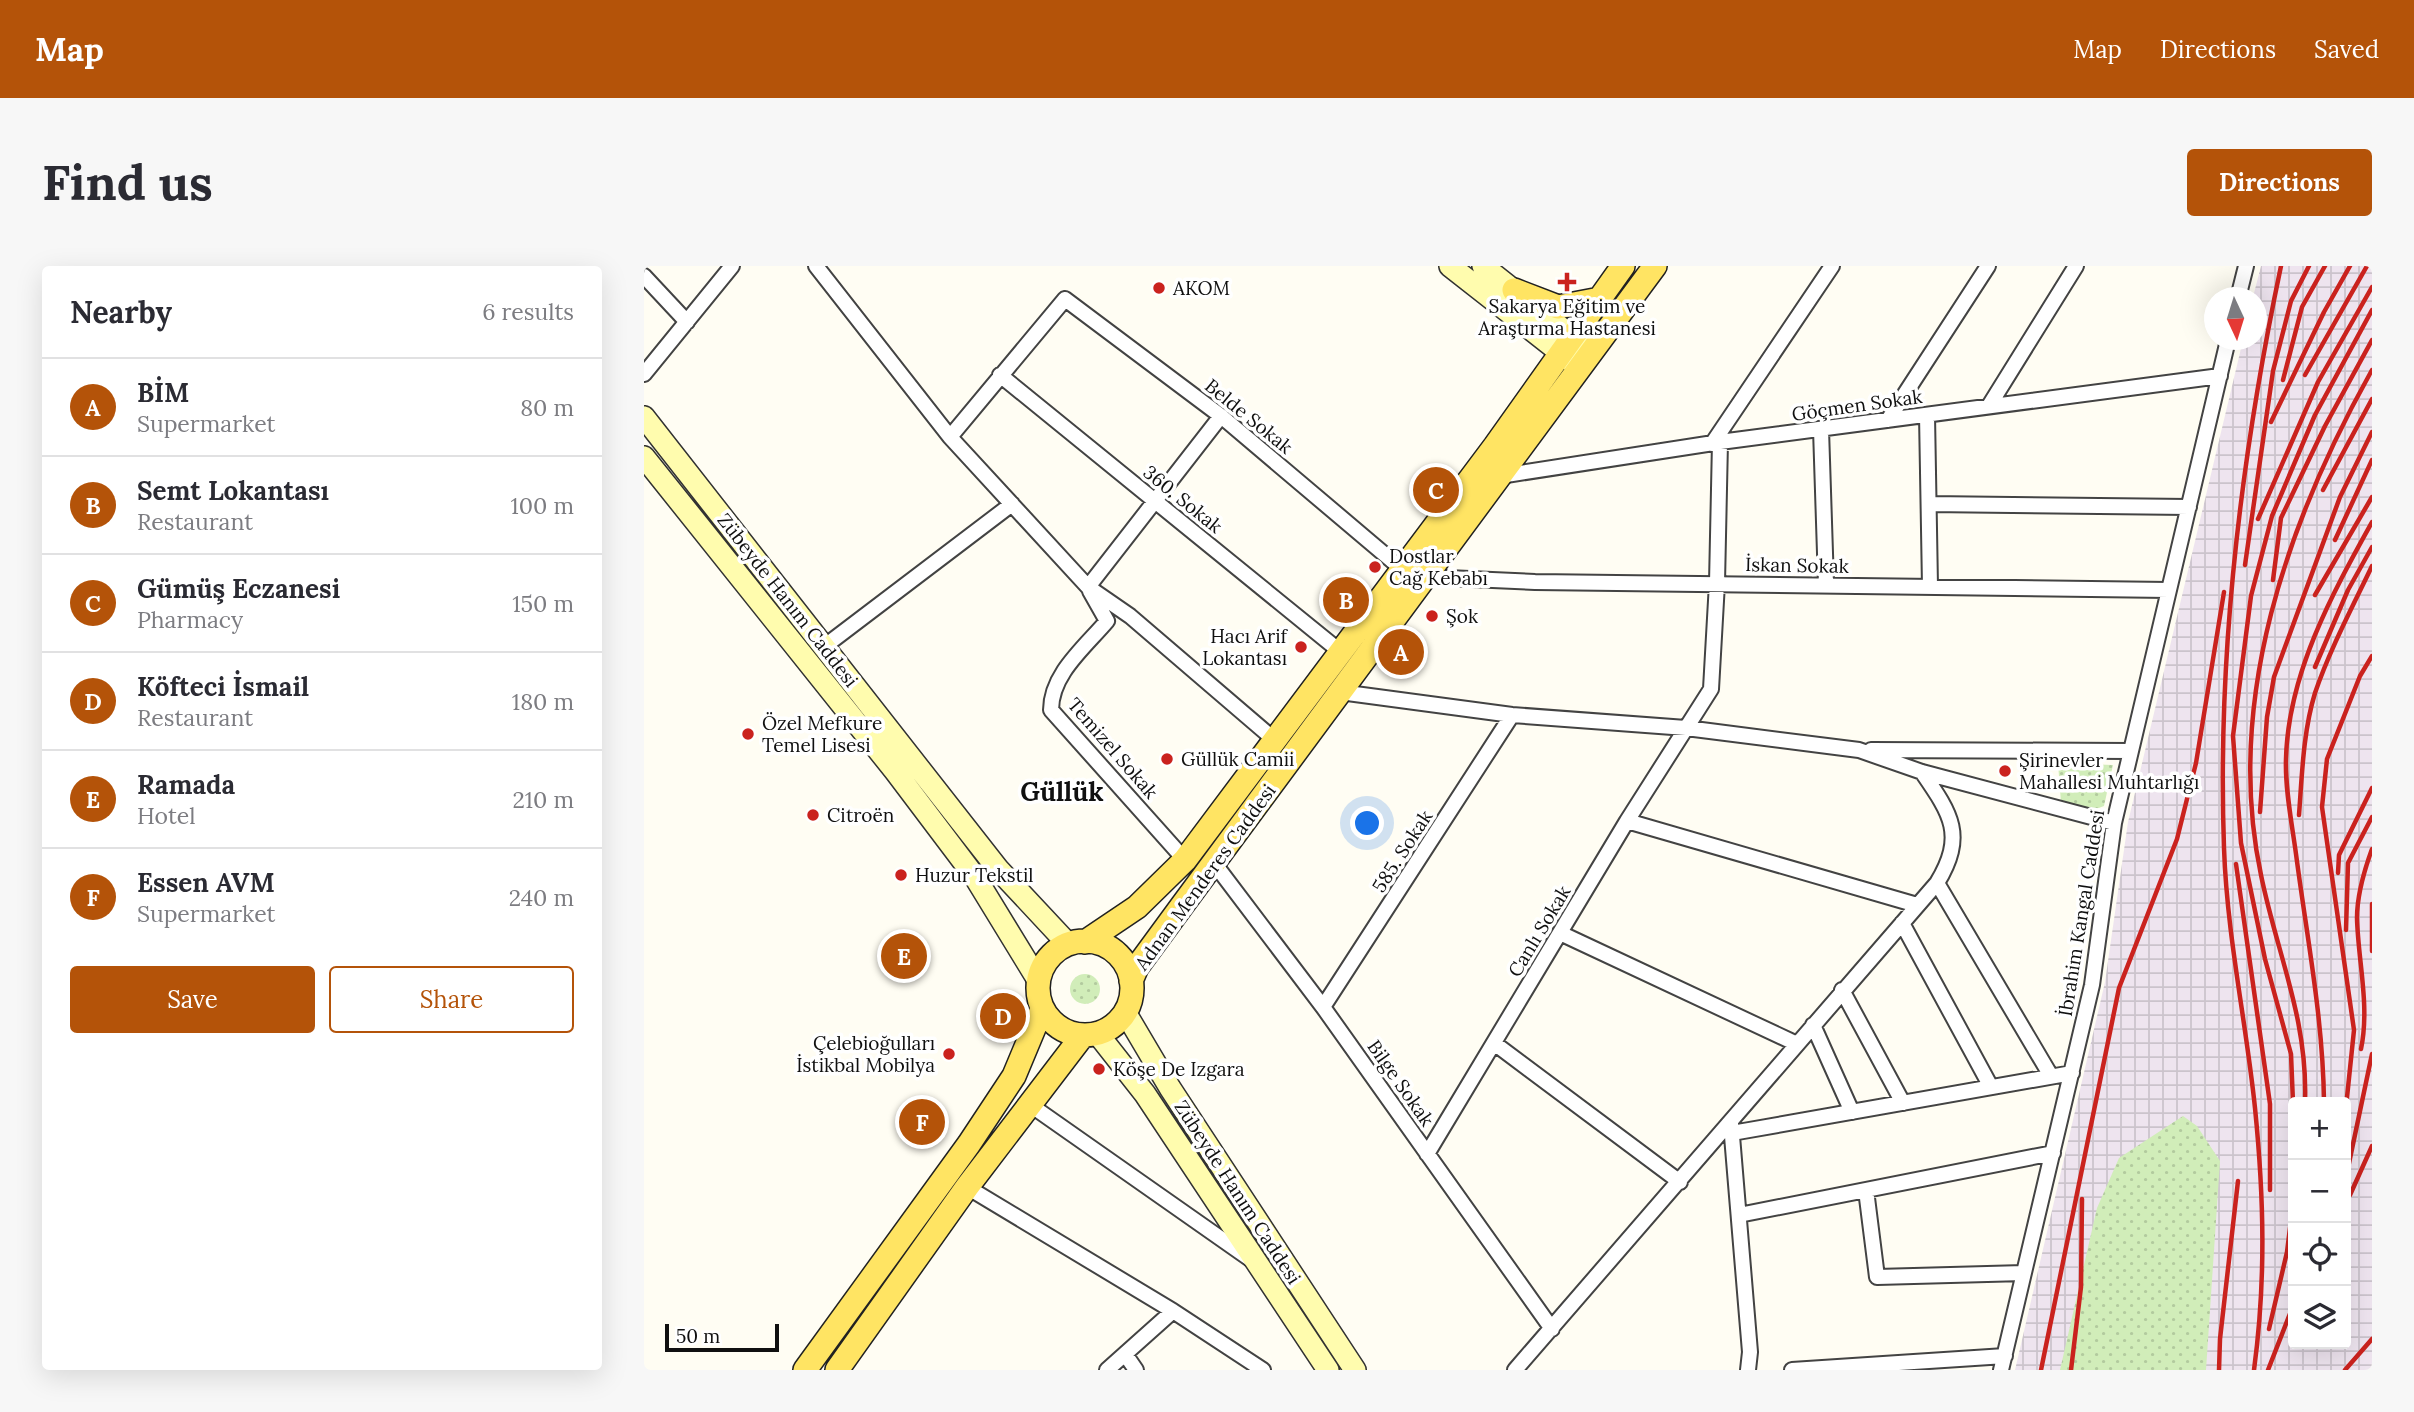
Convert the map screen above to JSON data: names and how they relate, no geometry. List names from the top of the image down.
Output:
{
  "streets": {
    "main road": ["Zübeyde Hanım Caddesi", "Adnan Menderes Caddesi"],
    "street": [
      "Göçmen Sokak",
      "Belde Sokak",
      "360. Sokak",
      "İskan Sokak",
      "Temizel Sokak",
      "585. Sokak",
      "İbrahim Kangal Caddesi",
      "Canlı Sokak",
      "Bilge Sokak"
    ]
  },
  "crossings": [
    ["Göçmen Sokak", "Adnan Menderes Caddesi"],
    ["Göçmen Sokak", "İbrahim Kangal Caddesi"],
    ["Göçmen Sokak", "Canlı Sokak"],
    ["Belde Sokak", "360. Sokak"],
    ["Belde Sokak", "İskan Sokak"],
    ["Belde Sokak", "Adnan Menderes Caddesi"],
    ["360. Sokak", "Adnan Menderes Caddesi"],
    ["İskan Sokak", "Adnan Menderes Caddesi"],
    ["İskan Sokak", "İbrahim Kangal Caddesi"],
    ["İskan Sokak", "Canlı Sokak"],
    ["Zübeyde Hanım Caddesi", "Adnan Menderes Caddesi"],
    ["Temizel Sokak", "Adnan Menderes Caddesi"],
    ["585. Sokak", "Bilge Sokak"],
    ["Adnan Menderes Caddesi", "Bilge Sokak"],
    ["Canlı Sokak", "Bilge Sokak"]
  ],
  "districts": ["Güllük"],
  "places": {
    "health": ["Sakarya Eğitim ve Araştırma Hastanesi"],
    "other": [
      "AKOM",
      "Dostlar Cağ Kebabı",
      "Şok",
      "Hacı Arif Lokantası",
      "Özel Mefkure Temel Lisesi",
      "Güllük Camii",
      "Şirinevler Mahallesi Muhtarlığı",
      "Citroën",
      "Huzur Tekstil",
      "Çelebioğulları İstikbal Mobilya",
      "Köşe De Izgara"
    ]
  },
  "scale_bar": "50 m",
  "north": "bottom",
  "page": {
    "header": "Map",
    "nav": ["Map", "Directions", "Saved"],
    "buttons": [
      "Directions",
      ["Save", "Share"]
    ],
    "title": "Find us",
    "heading": ["Nearby", "6 results"],
    "list": [
      {
        "mark": "A",
        "name": "BİM",
        "note": "Supermarket",
        "value": "80 m"
      },
      {
        "mark": "B",
        "name": "Semt Lokantası",
        "note": "Restaurant",
        "value": "100 m"
      },
      {
        "mark": "C",
        "name": "Gümüş Eczanesi",
        "note": "Pharmacy",
        "value": "150 m"
      },
      {
        "mark": "D",
        "name": "Köfteci İsmail",
        "note": "Restaurant",
        "value": "180 m"
      },
      {
        "mark": "E",
        "name": "Ramada",
        "note": "Hotel",
        "value": "210 m"
      },
      {
        "mark": "F",
        "name": "Essen AVM",
        "note": "Supermarket",
        "value": "240 m"
      }
    ],
    "pins": [
      "C",
      "B",
      "A",
      "E",
      "D",
      "F"
    ],
    "map_buttons": ["+", "−"],
    "scale": "50 m"
  }
}
